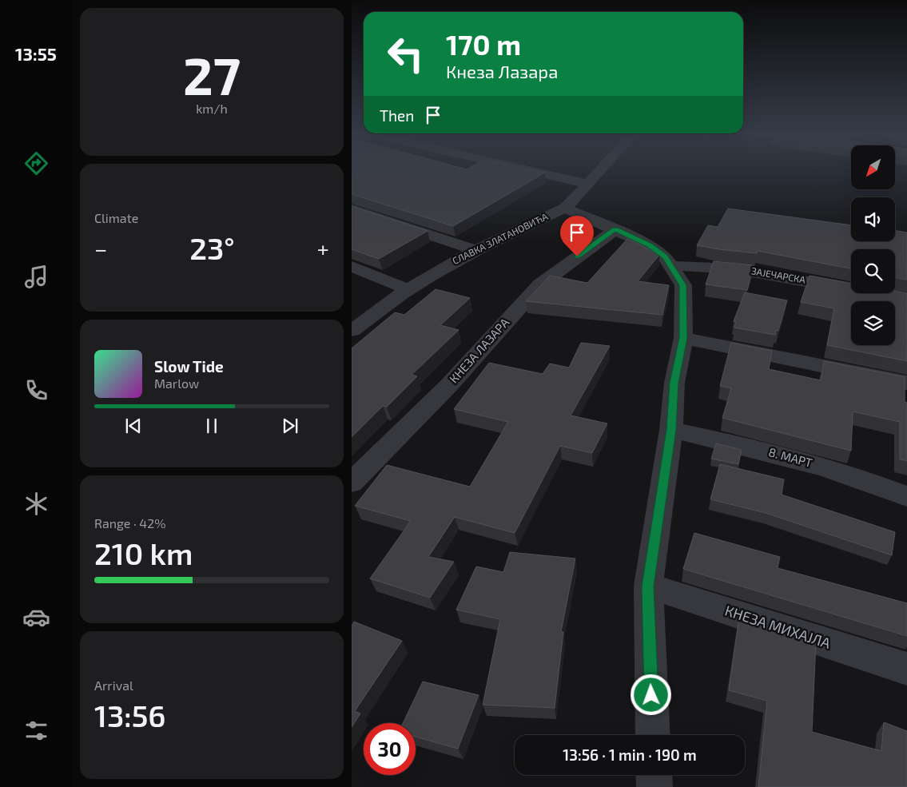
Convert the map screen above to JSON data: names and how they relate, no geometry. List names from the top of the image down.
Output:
{
  "streets": {
    "street": [
      "СЛАВКА ЗЛАТАНОВИЋА",
      "ЗАЈЕЧАРСКА",
      "КНЕЗА ЛАЗАРА",
      "8. МАРТ",
      "КНЕЗА МИХАЈЛА"
    ]
  },
  "north": "bottom left",
  "page": {
    "tabs": "13:55",
    "tile": [
      ["27", "km/h"],
      "Climate",
      ["Range · 42%", "210 km"],
      ["Arrival", "13:56"]
    ],
    "turn": ["170 m", "Кнеза Лазара"],
    "then": "Then",
    "heat": ["−", "23°", "+"],
    "song": ["Slow Tide", "Marlow"],
    "limit": "30",
    "trip": "13:56 · 1 min · 190 m"
  }
}
